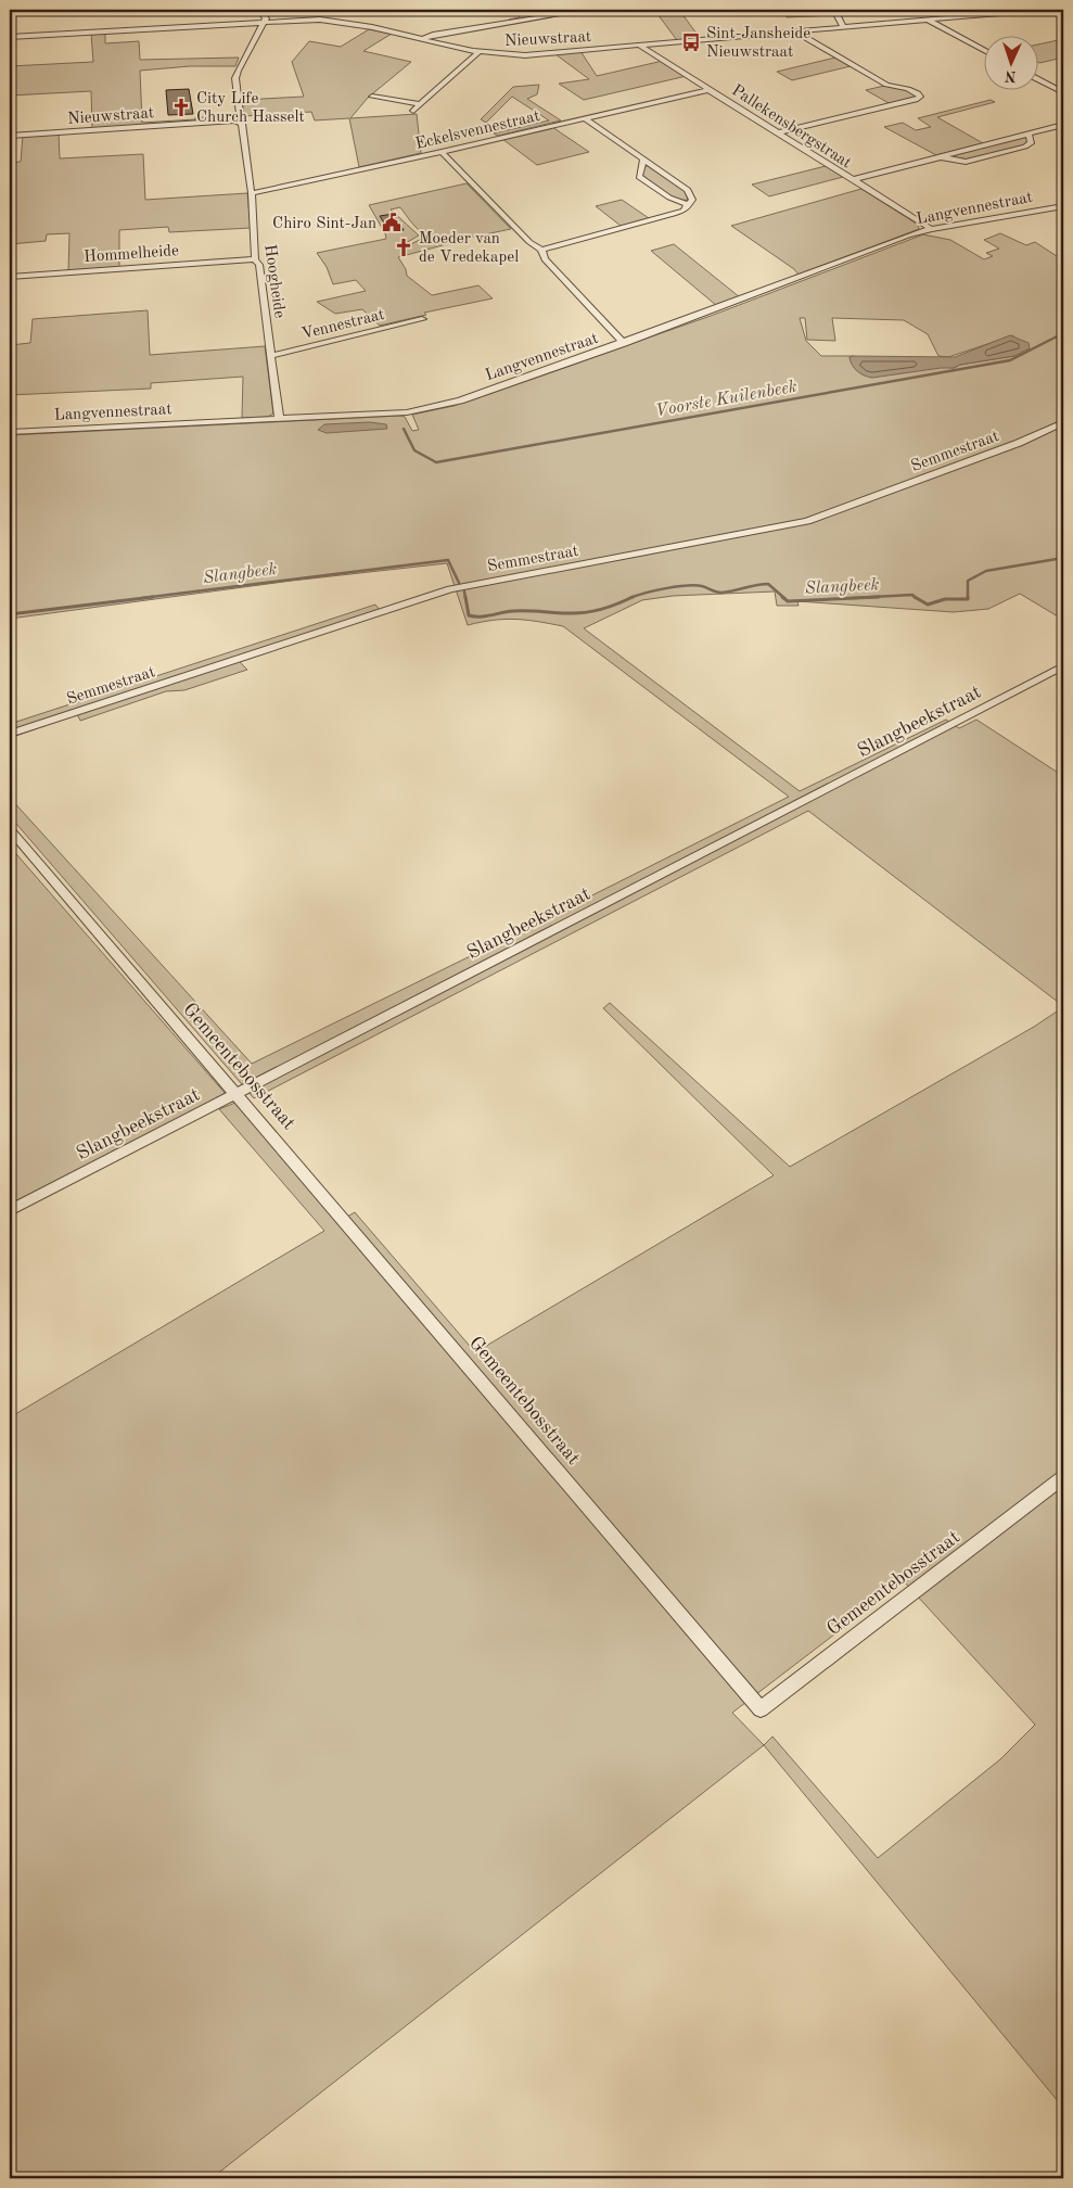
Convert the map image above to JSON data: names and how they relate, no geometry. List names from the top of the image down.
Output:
{
  "streets": {
    "street": [
      "Nieuwstraat",
      "Pallekensbergstraat",
      "Eckelsvennestraat",
      "Langvennestraat",
      "Hommelheide",
      "Hoogheide",
      "Vennestraat",
      "Semmestraat",
      "Slangbeekstraat",
      "Gemeentebosstraat"
    ]
  },
  "crossings": [
    ["Nieuwstraat", "Pallekensbergstraat"],
    ["Nieuwstraat", "Hoogheide"],
    ["Pallekensbergstraat", "Eckelsvennestraat"],
    ["Pallekensbergstraat", "Langvennestraat"],
    ["Eckelsvennestraat", "Hoogheide"],
    ["Langvennestraat", "Hoogheide"],
    ["Hommelheide", "Hoogheide"],
    ["Hoogheide", "Vennestraat"],
    ["Slangbeekstraat", "Gemeentebosstraat"]
  ],
  "water": ["Voorste Kuilenbeek", "Slangbeek"],
  "places": {
    "bus stop": ["Sint-Jansheide Nieuwstraat"],
    "church": ["City Life Church Hasselt", "Moeder van de Vredekapel"],
    "public building": ["Chiro Sint-Jan"]
  },
  "north": "bottom"
}
